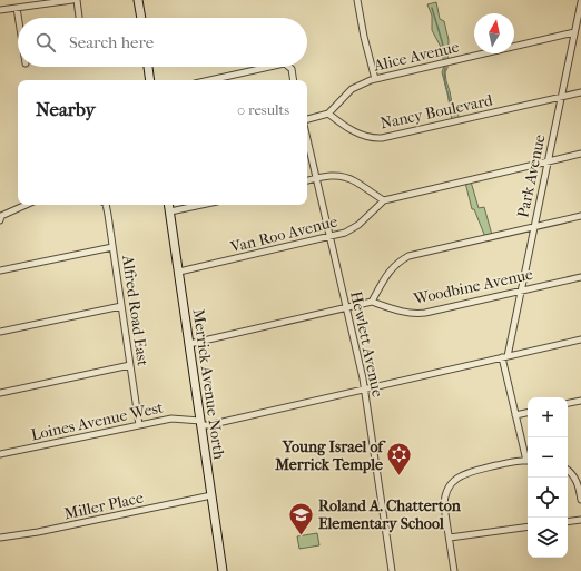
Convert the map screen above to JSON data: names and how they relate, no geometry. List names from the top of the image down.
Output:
{
  "streets": {
    "main road": ["Merrick Avenue North"],
    "street": [
      "Alice Avenue",
      "Nancy Boulevard",
      "Park Avenue",
      "Van Roo Avenue",
      "Woodbine Avenue",
      "Alfred Road East",
      "Hewlett Avenue",
      "Loines Avenue West",
      "Miller Place"
    ]
  },
  "crossings": [
    ["Alice Avenue", "Nancy Boulevard"],
    ["Alice Avenue", "Park Avenue"],
    ["Nancy Boulevard", "Park Avenue"],
    ["Park Avenue", "Woodbine Avenue"],
    ["Park Avenue", "Loines Avenue West"],
    ["Van Roo Avenue", "Hewlett Avenue"],
    ["Van Roo Avenue", "Merrick Avenue North"],
    ["Alfred Road East", "Loines Avenue West"],
    ["Hewlett Avenue", "Loines Avenue West"],
    ["Merrick Avenue North", "Loines Avenue West"],
    ["Merrick Avenue North", "Miller Place"]
  ],
  "places": {
    "synagogue": ["Young Israel of Merrick Temple"],
    "school or university": ["Roland A. Chatterton Elementary School"]
  },
  "north": "top",
  "page": {
    "search": "Search here",
    "heading": ["Nearby", "0 results"],
    "map_buttons": ["+", "−"]
  }
}
